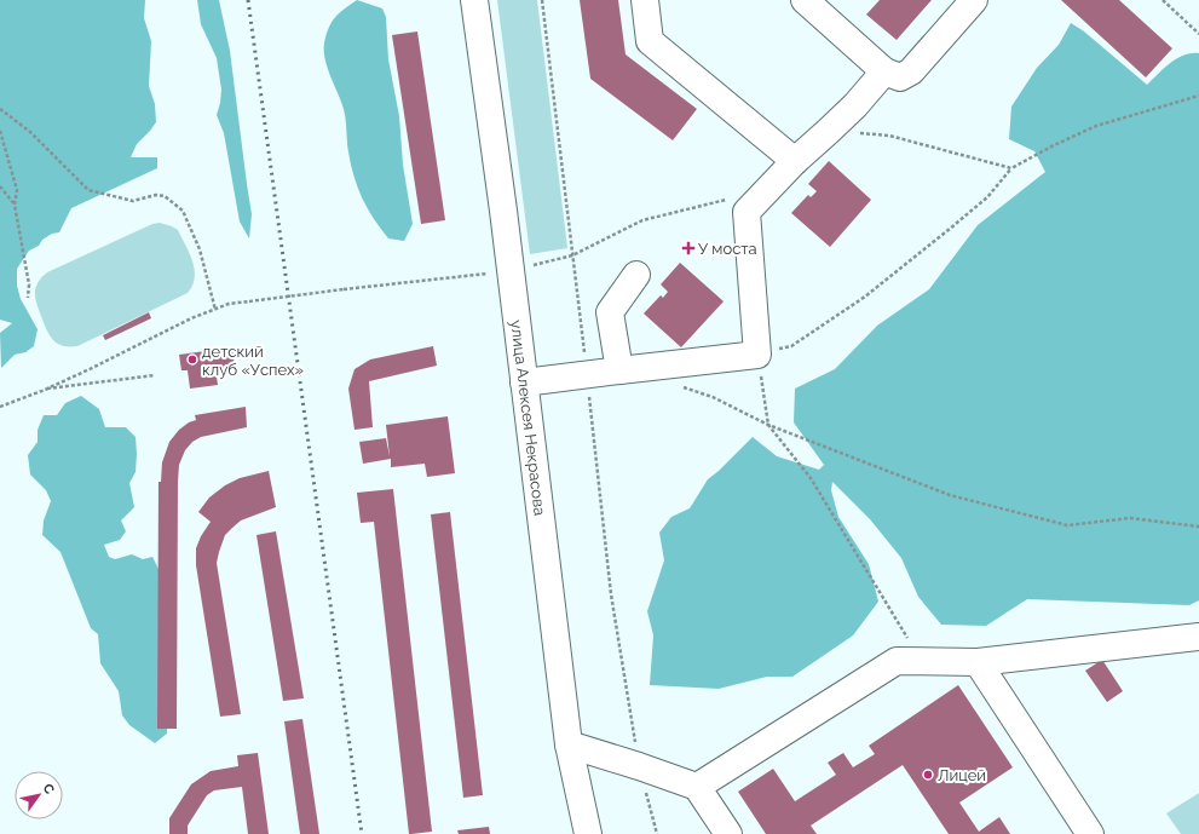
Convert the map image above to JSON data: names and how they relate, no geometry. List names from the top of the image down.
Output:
{
  "streets": {
    "street": ["улица Алексея Некрасова"]
  },
  "places": {
    "health": ["У моста"],
    "other": ["детский клуб «Успех»", "Лицей"]
  },
  "north": "top right"
}
